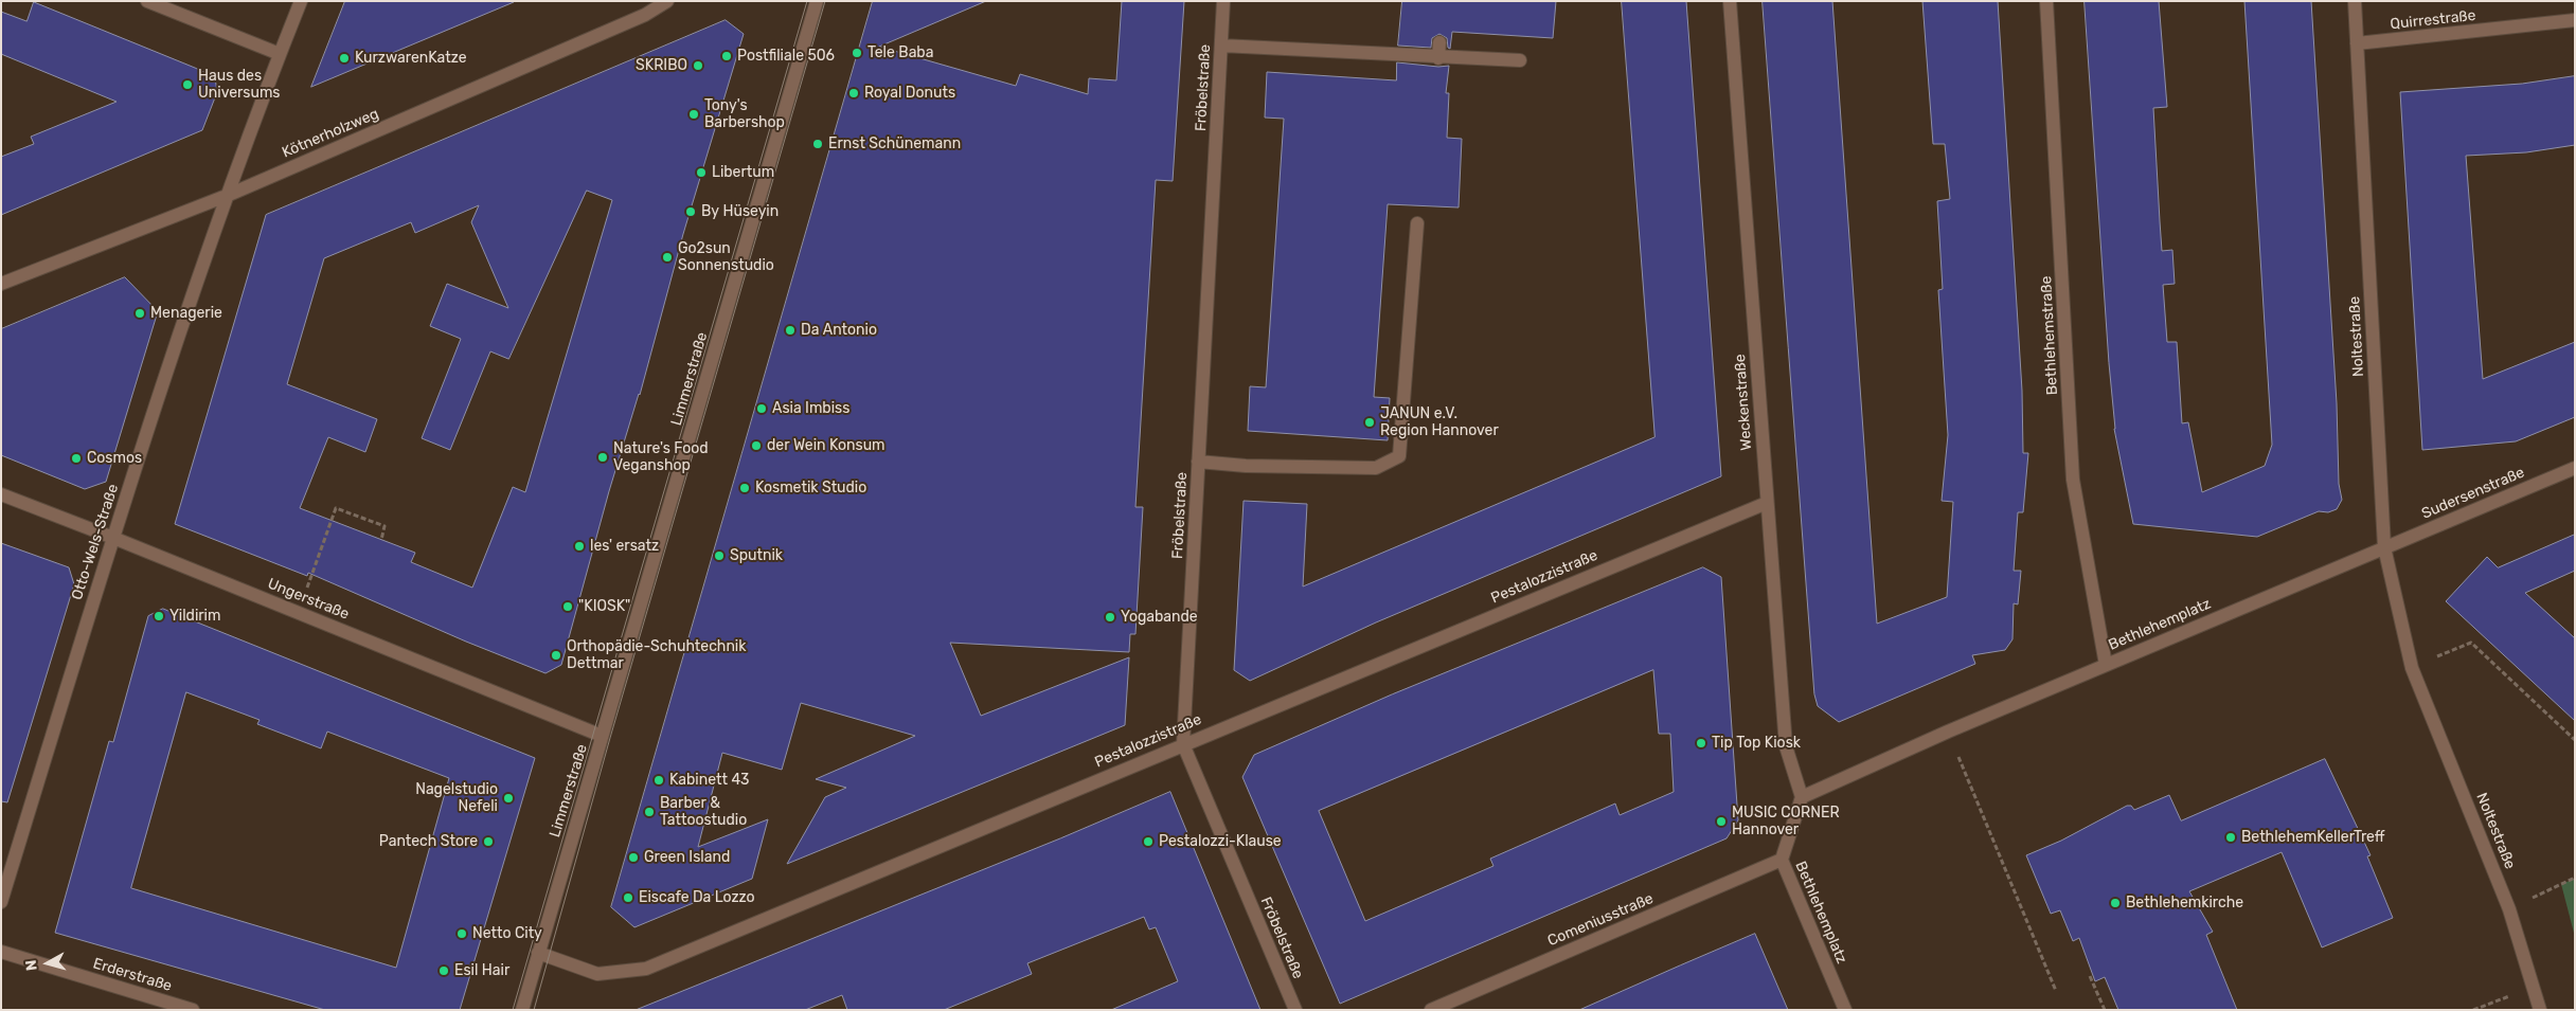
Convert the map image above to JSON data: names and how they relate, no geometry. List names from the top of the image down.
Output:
{
  "streets": {
    "street": [
      "Quirrestraße",
      "Fröbelstraße",
      "Kötnerholzweg",
      "Bethlehemstraße",
      "Noltestraße",
      "Limmerstraße",
      "Weckenstraße",
      "Sudersenstraße",
      "Otto-Wels-Straße",
      "Pestalozzistraße",
      "Ungerstraße",
      "Bethlehemplatz",
      "Comeniusstraße",
      "Erderstraße"
    ]
  },
  "crossings": [
    ["Quirrestraße", "Noltestraße"],
    ["Fröbelstraße", "Pestalozzistraße"],
    ["Kötnerholzweg", "Otto-Wels-Straße"],
    ["Bethlehemstraße", "Bethlehemplatz"],
    ["Noltestraße", "Sudersenstraße"],
    ["Noltestraße", "Bethlehemplatz"],
    ["Limmerstraße", "Pestalozzistraße"],
    ["Limmerstraße", "Ungerstraße"],
    ["Weckenstraße", "Pestalozzistraße"],
    ["Weckenstraße", "Bethlehemplatz"],
    ["Sudersenstraße", "Bethlehemplatz"],
    ["Otto-Wels-Straße", "Ungerstraße"],
    ["Bethlehemplatz", "Comeniusstraße"]
  ],
  "places": [
    "Tele Baba",
    "Postfiliale 506",
    "KurzwarenKatze",
    "SKRIBO",
    "Haus des Universums",
    "Royal Donuts",
    "Tony's Barbershop",
    "Ernst Schünemann",
    "Libertum",
    "By Hüseyin",
    "Go2sun Sonnenstudio",
    "Menagerie",
    "Da Antonio",
    "Asia Imbiss",
    "JANUN e.V. Region Hannover",
    "der Wein Konsum",
    "Nature's Food Veganshop",
    "Cosmos",
    "Kosmetik Studio",
    "les' ersatz",
    "Sputnik",
    "\"KIOSK\"",
    "Yildirim",
    "Yogabande",
    "Orthopädie-Schuhtechnik Dettmar",
    "Tip Top Kiosk",
    "Kabinett 43",
    "Nagelstudio Nefeli",
    "Barber & Tattoostudio",
    "MUSIC CORNER Hannover",
    "BethlehemKellerTreff",
    "Pantech Store",
    "Pestalozzi-Klause",
    "Green Island",
    "Eiscafe Da Lozzo",
    "Bethlehemkirche",
    "Netto City",
    "Esil Hair"
  ],
  "north": "left"
}
